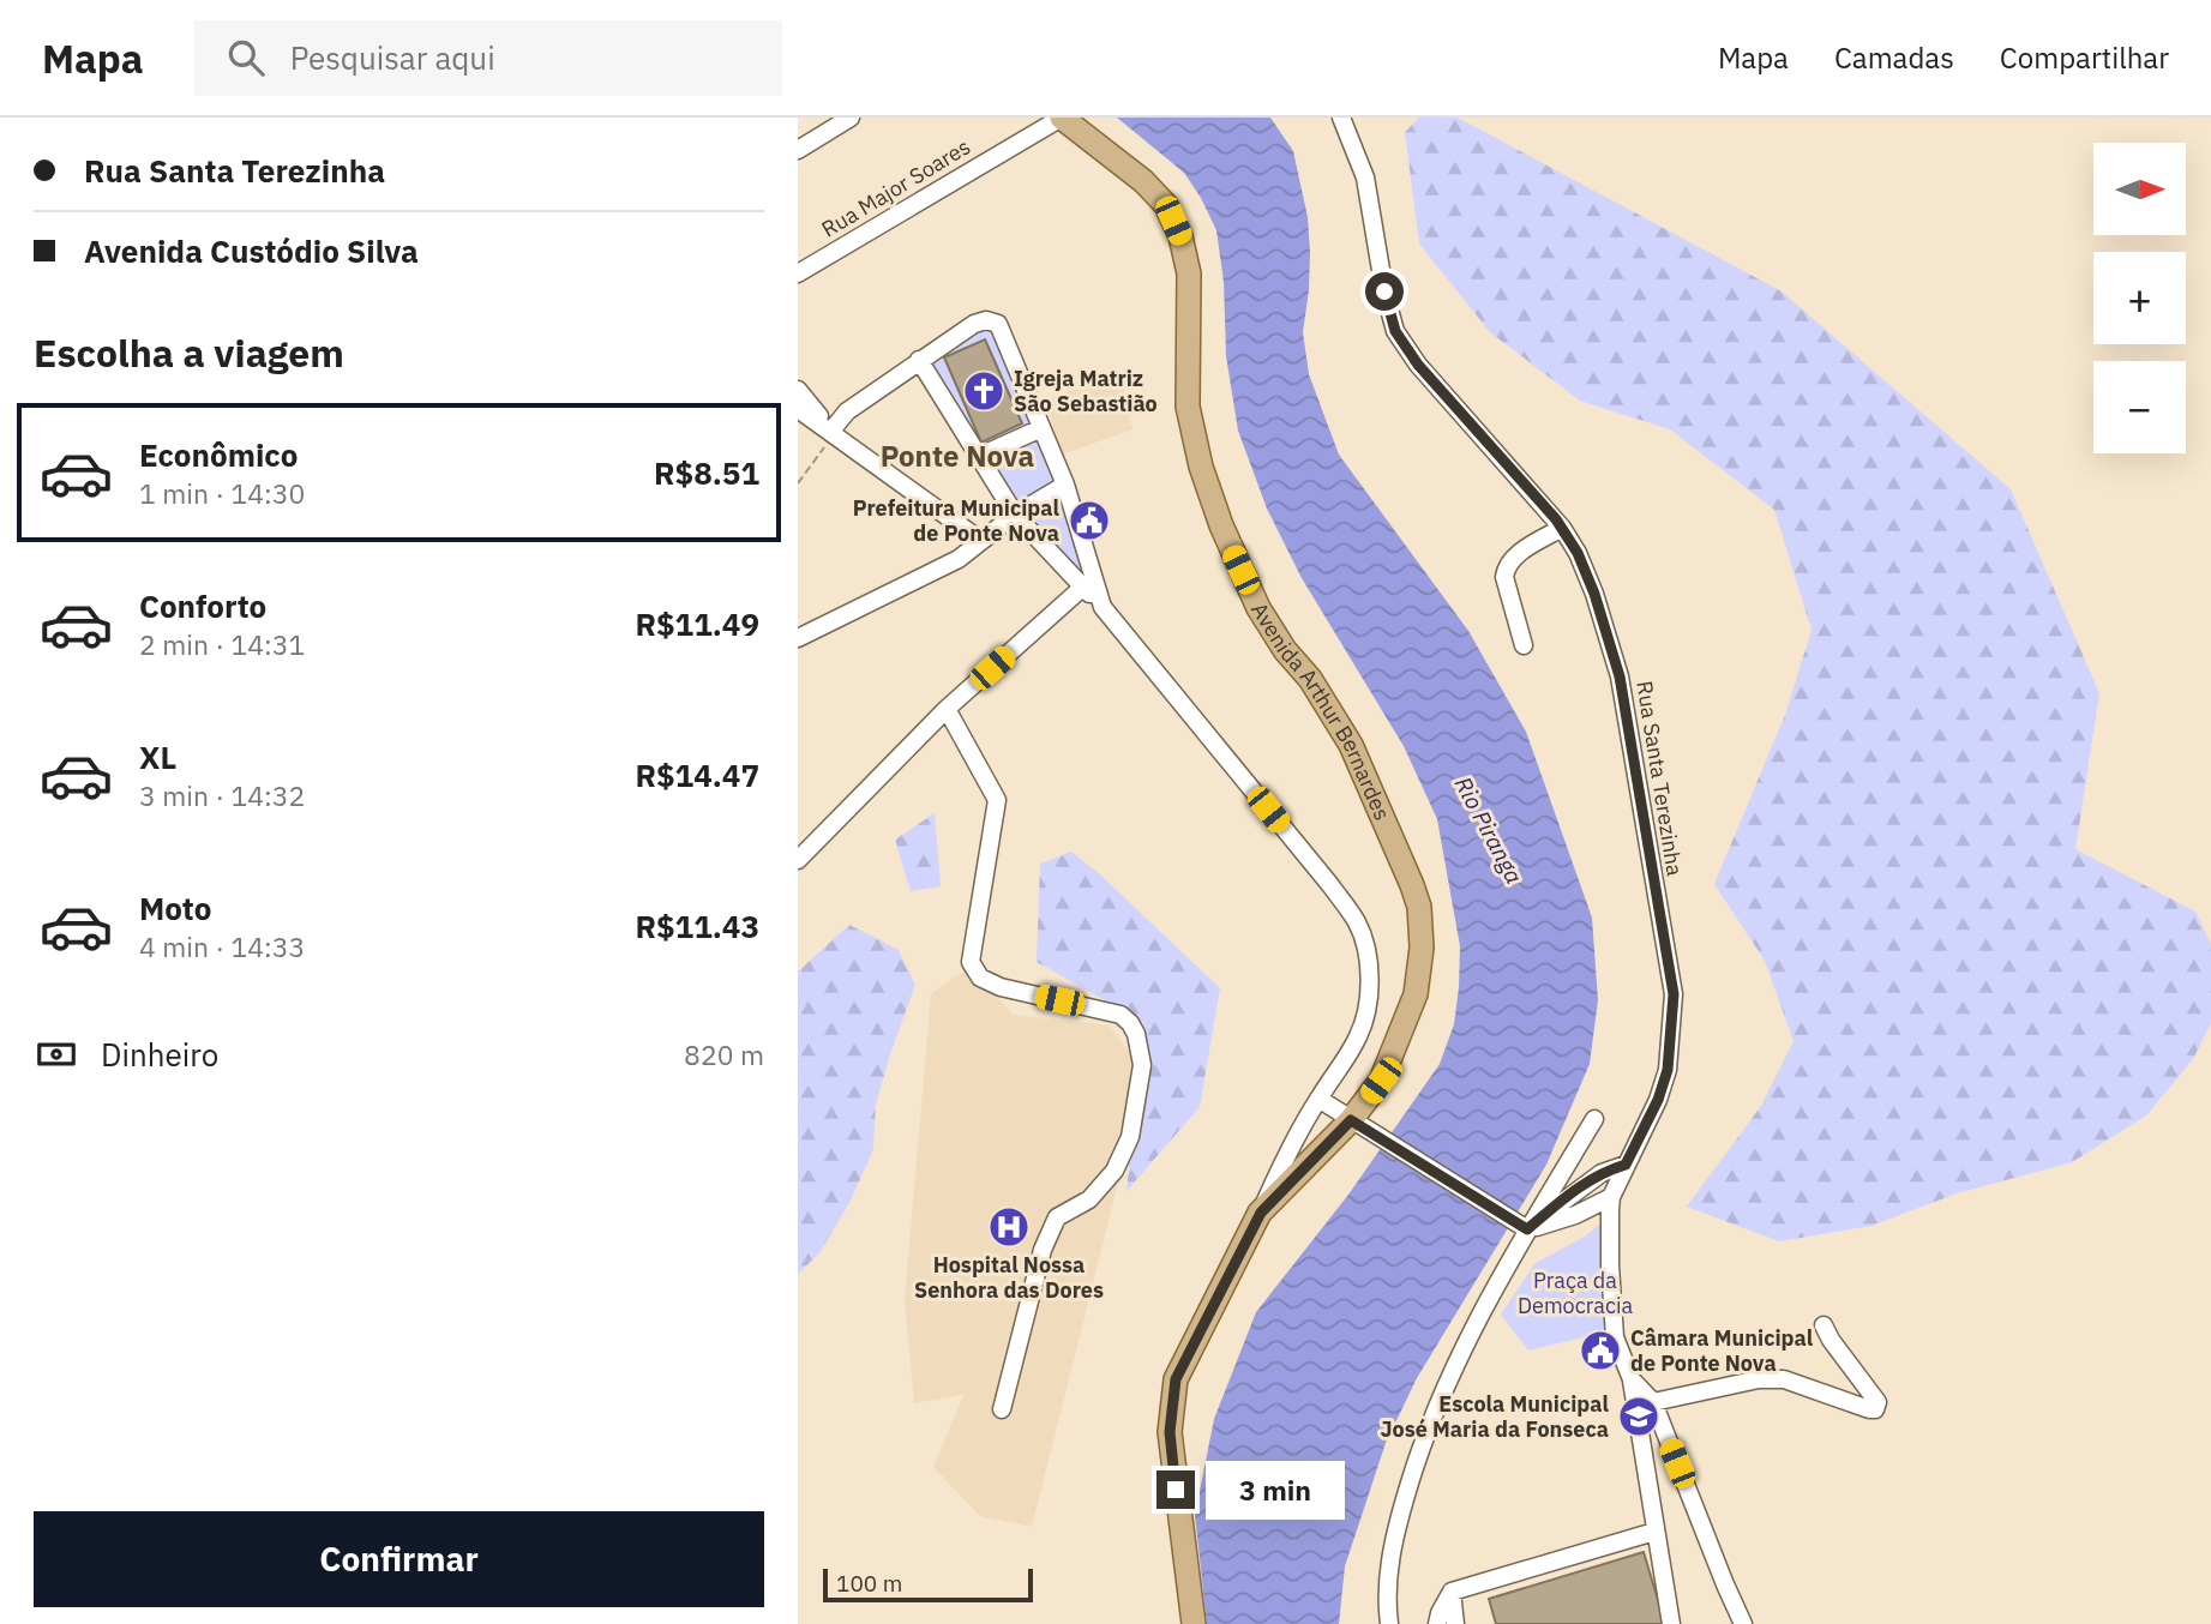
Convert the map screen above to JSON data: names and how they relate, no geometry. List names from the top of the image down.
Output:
{
  "streets": {
    "main road": ["Avenida Arthur Bernardes"],
    "street": ["Rua Major Soares", "Rua Santa Terezinha"]
  },
  "crossings": [
    ["Rua Major Soares", "Avenida Arthur Bernardes"]
  ],
  "districts": ["Ponte Nova"],
  "water": ["Rio Piranga"],
  "parks": ["Praça da Democracia"],
  "places": {
    "church": ["Igreja Matriz São Sebastião"],
    "public building": ["Prefeitura Municipal de Ponte Nova", "Câmara Municipal de Ponte Nova"],
    "hospital": ["Hospital Nossa Senhora das Dores"],
    "school or university": ["Escola Municipal José Maria da Fonseca"]
  },
  "scale_bar": "100 m",
  "north": "right",
  "page": {
    "header": "Mapa",
    "search": "Pesquisar aqui",
    "nav": ["Mapa", "Camadas", "Compartilhar"],
    "banner": ["Rua Santa Terezinha", "Avenida Custódio Silva"],
    "map_buttons": ["+", "−"],
    "heading": "Escolha a viagem",
    "list": [
      {
        "name": "Econômico",
        "note": "1 min · 14:30",
        "value": "R$8.51"
      },
      {
        "name": "Conforto",
        "note": "2 min · 14:31",
        "value": "R$11.49"
      },
      {
        "name": "XL",
        "note": "3 min · 14:32",
        "value": "R$14.47"
      },
      {
        "name": "Moto",
        "note": "4 min · 14:33",
        "value": "R$11.43"
      }
    ],
    "pay": ["Dinheiro", "820 m"],
    "bubble": "3 min",
    "buttons": "Confirmar",
    "scale": "100 m"
  }
}
